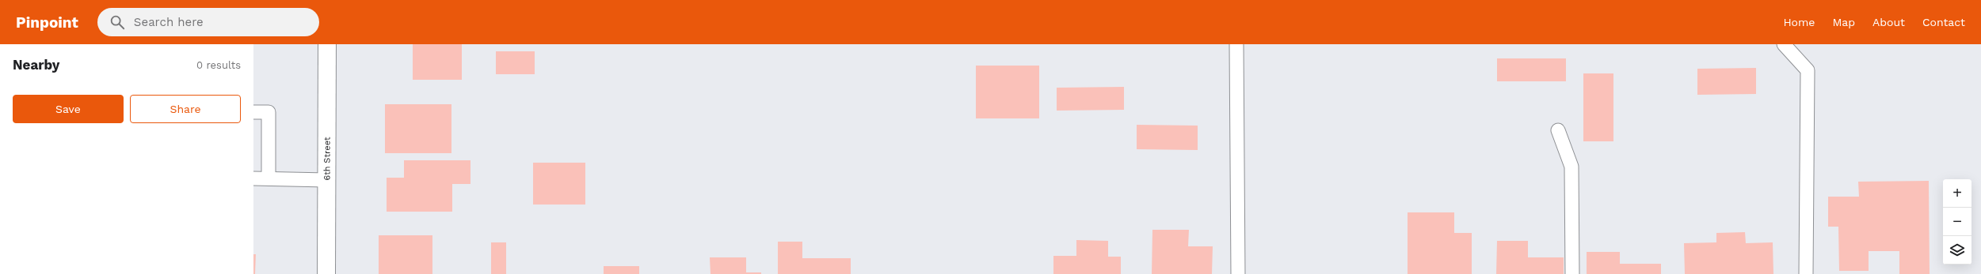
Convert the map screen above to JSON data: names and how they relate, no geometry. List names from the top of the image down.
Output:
{
  "streets": {
    "street": ["6th Street"]
  },
  "page": {
    "header": "Pinpoint",
    "search": "Search here",
    "nav": [
      "Home",
      "Map",
      "About",
      "Contact"
    ],
    "heading": ["Nearby", "0 results"],
    "buttons": ["Save", "Share"],
    "map_buttons": ["+", "−"]
  }
}
